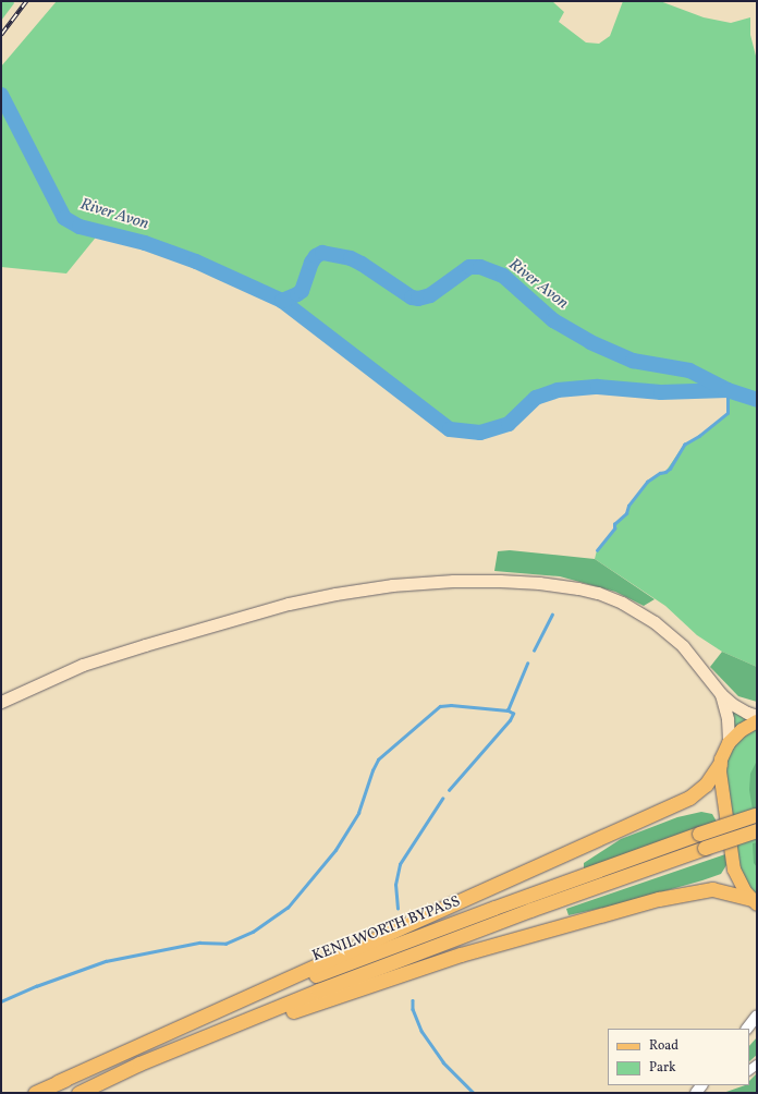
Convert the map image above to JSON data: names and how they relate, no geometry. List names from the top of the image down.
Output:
{
  "streets": {
    "highway": ["KENILWORTH BYPASS"]
  },
  "water": ["River Avon"],
  "legend": ["Road", "Park"]
}
